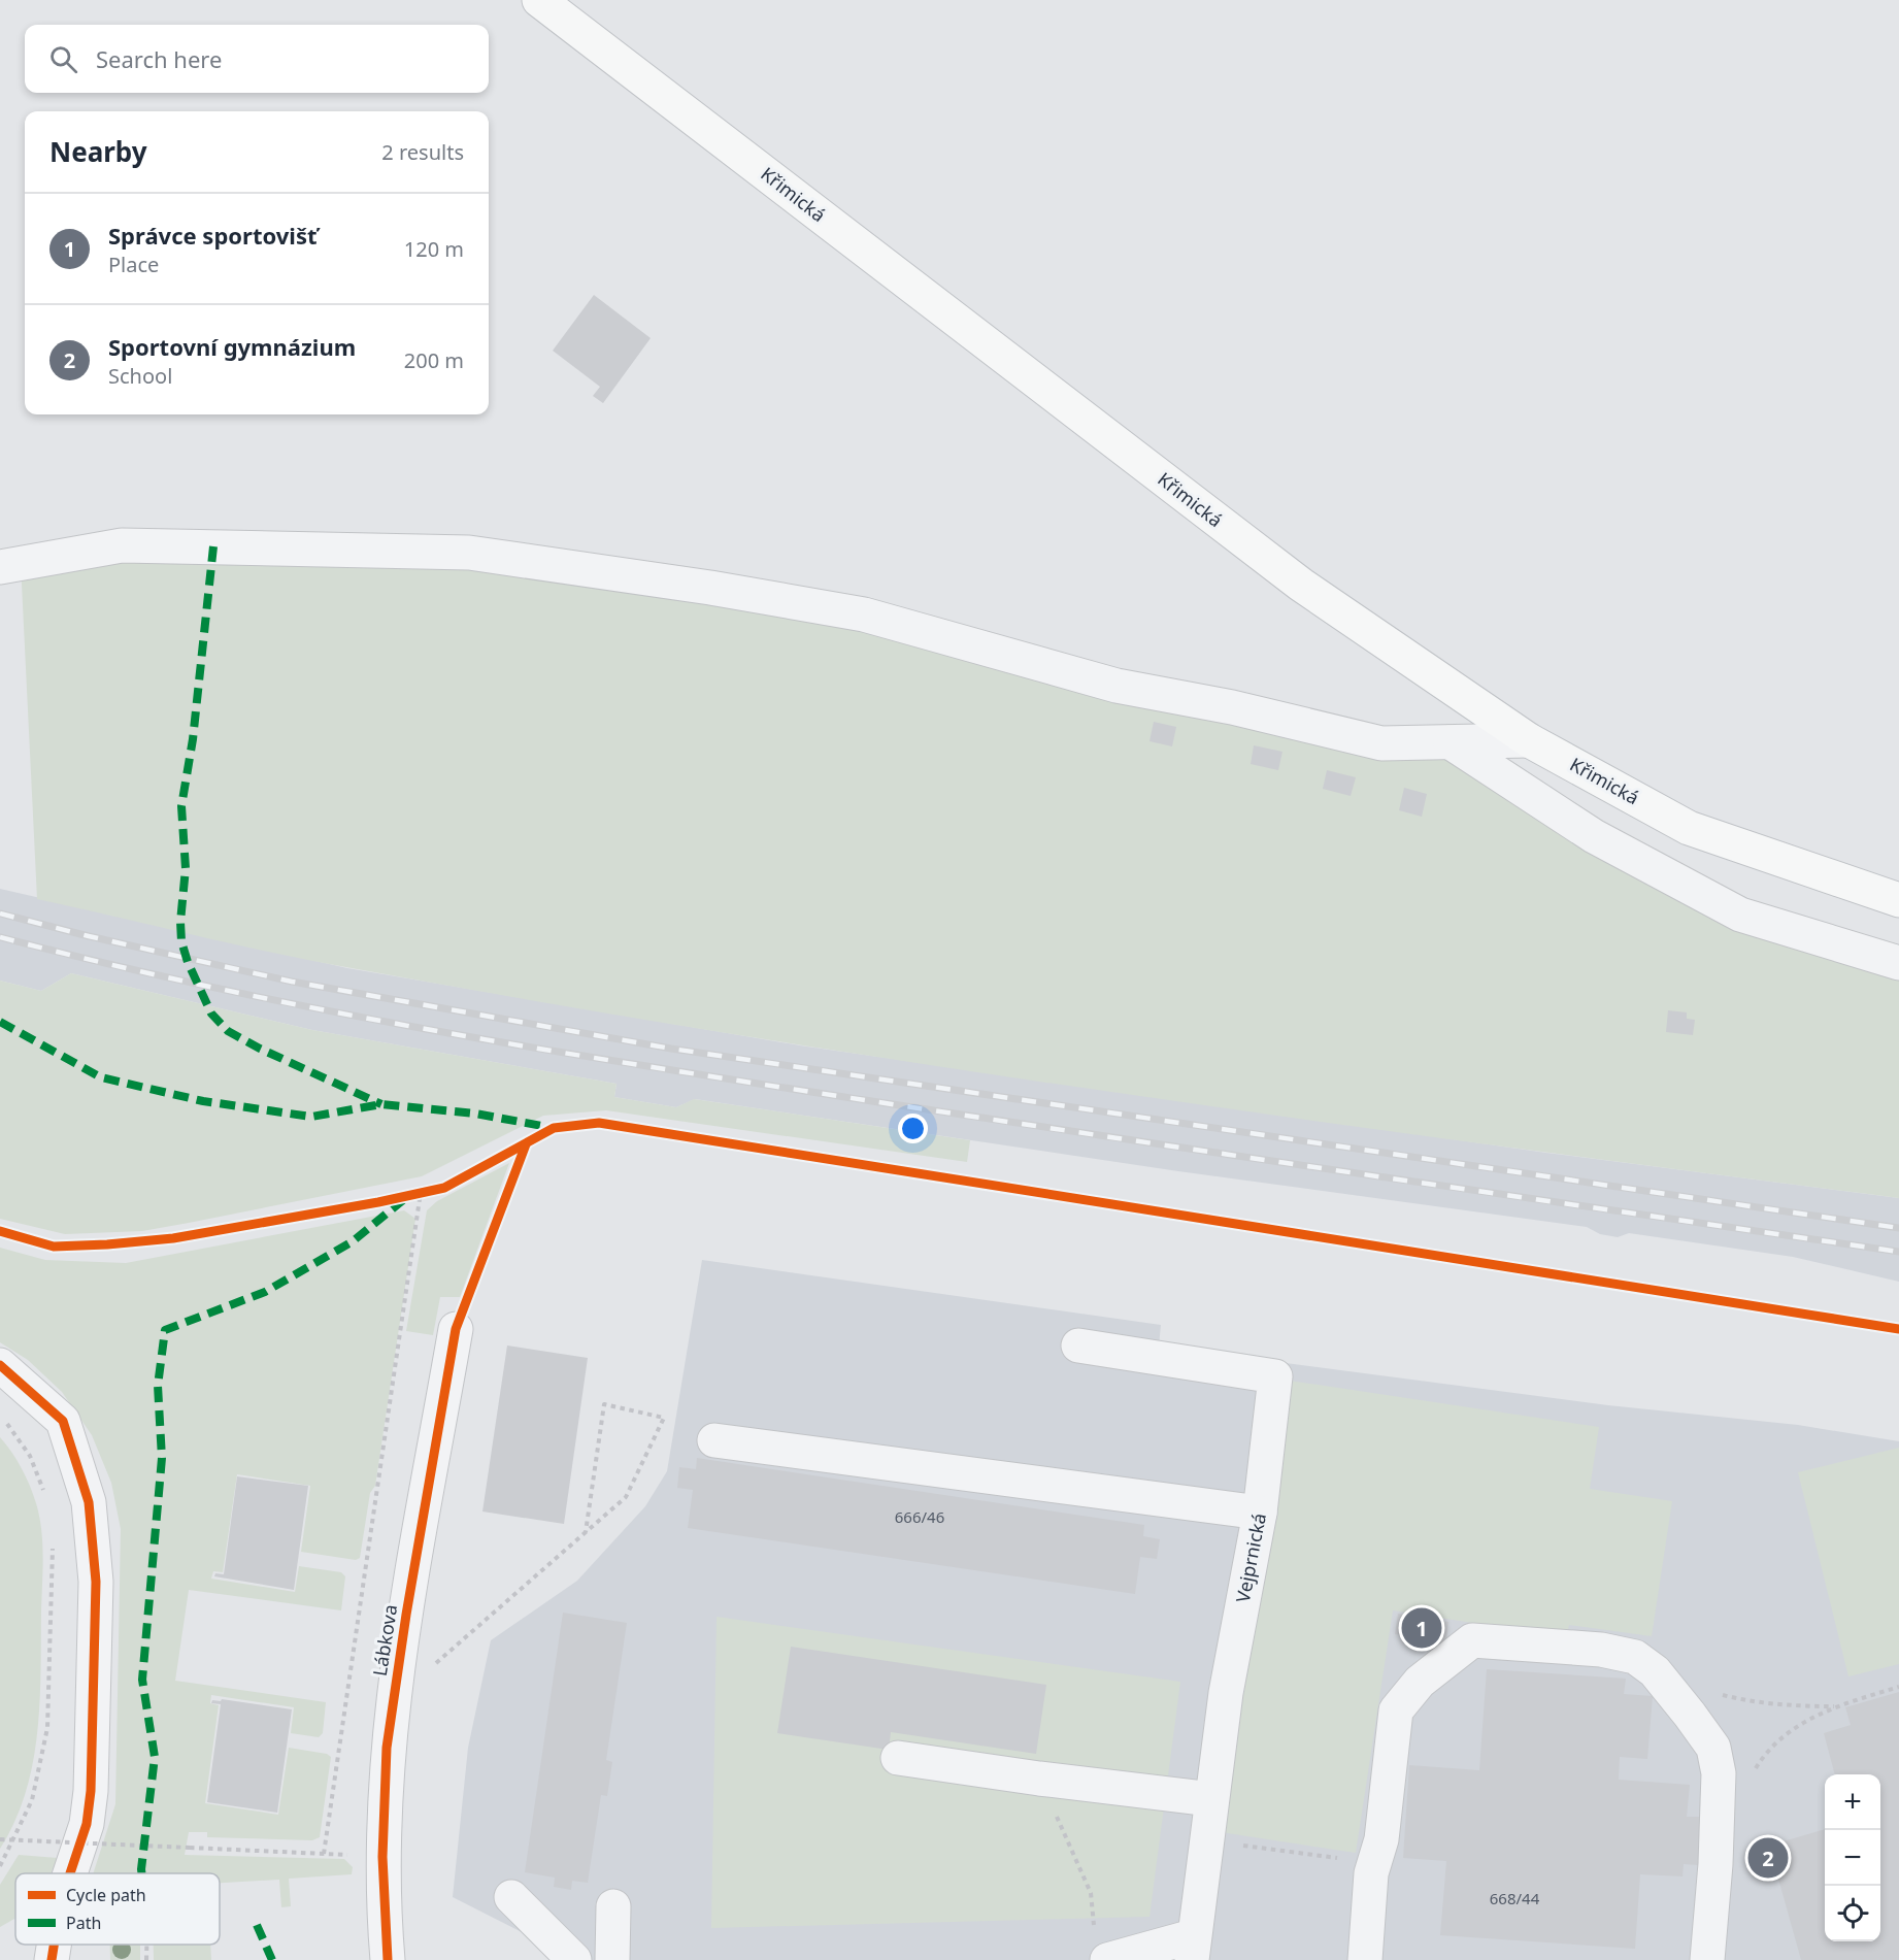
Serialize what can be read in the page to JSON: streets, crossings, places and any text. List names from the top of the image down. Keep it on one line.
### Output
{"streets":{"main road":["Křimická"],"street":["Vejprnická","Lábkova"]},"house_numbers":["666/46","668/44"],"legend":["Cycle path","Path"],"page":{"search":"Search here","heading":["Nearby","2 results"],"list":[{"mark":"1","name":"Správce sportovišť","note":"Place","value":"120 m"},{"mark":"2","name":"Sportovní gymnázium","note":"School","value":"200 m"}],"pins":["1","2"],"map_buttons":["+","−"]}}
